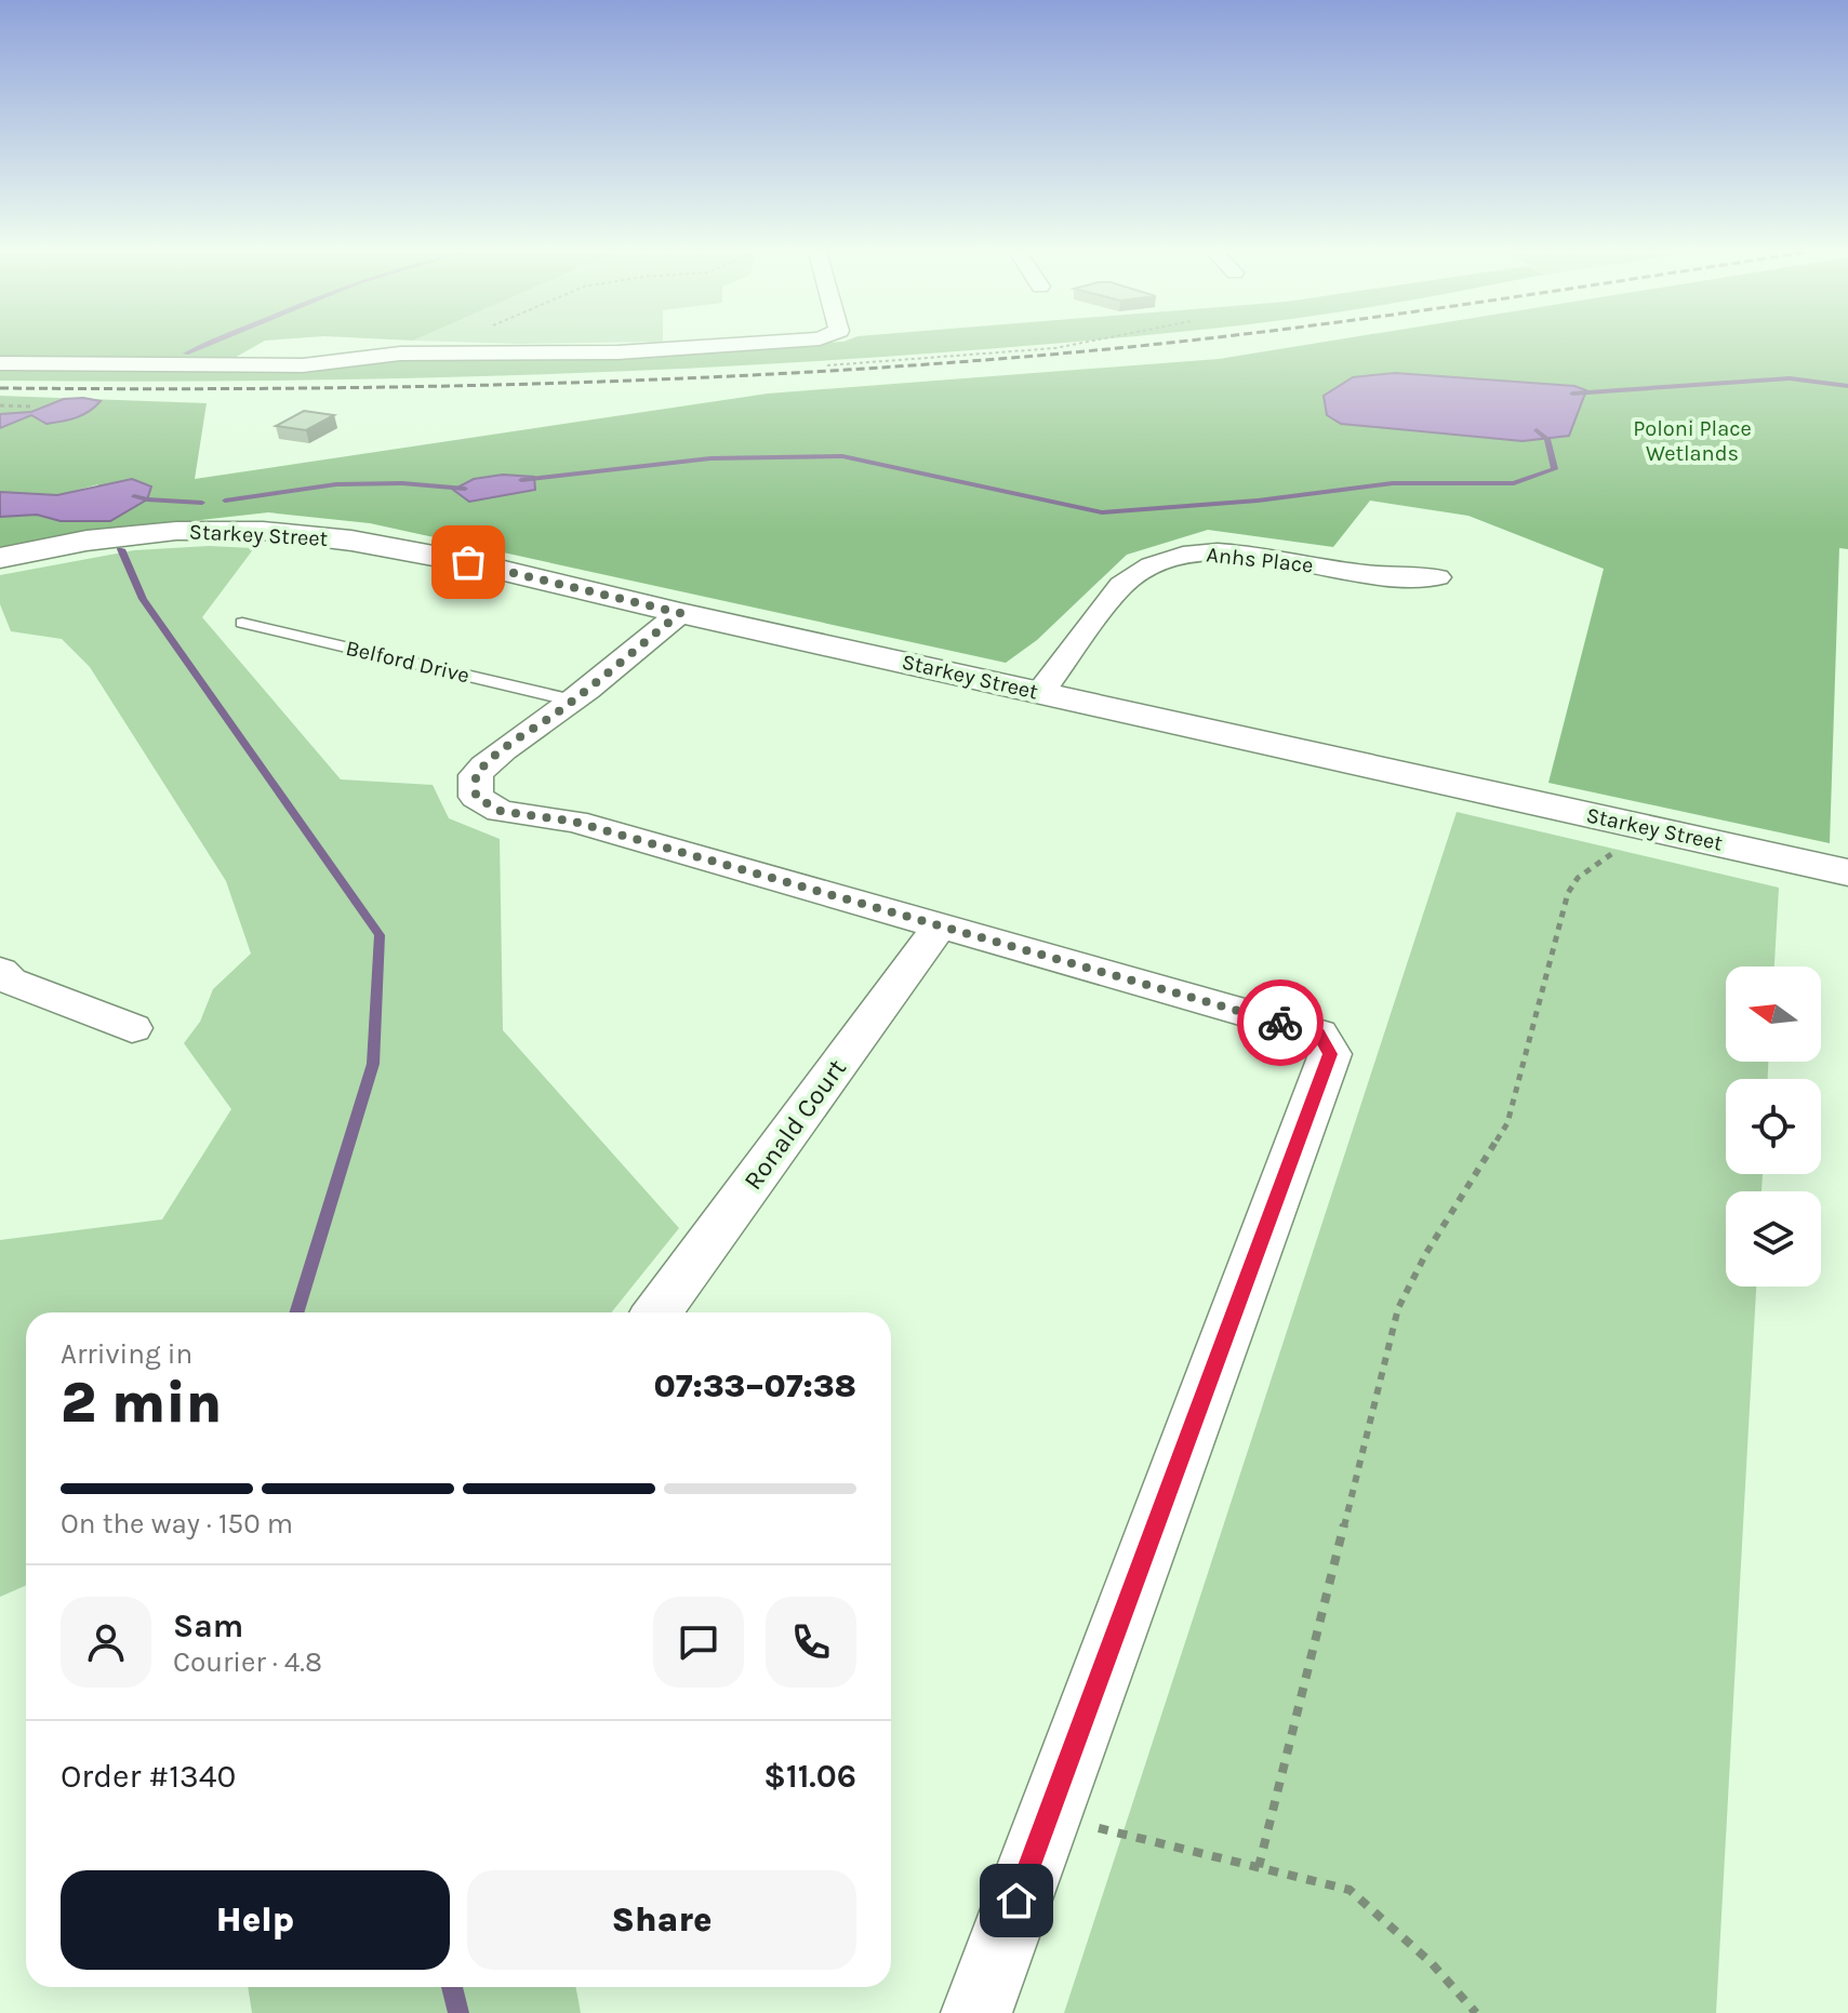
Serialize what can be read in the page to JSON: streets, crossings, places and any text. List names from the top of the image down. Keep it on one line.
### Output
{"streets":{"street":["Starkey Street","Anhs Place","Ronald Court"],"lane":["Belford Drive"]},"crossings":[["Starkey Street","Anhs Place"]],"parks":["Poloni Place Wetlands"],"north":"left","page":{"heading":["2 min","Arriving in","07:33–07:38"],"panel":["Sam","Courier · 4.8","Order #1340","$11.06"],"bar":"On the way · 150 m","buttons":["Help","Share"]}}
